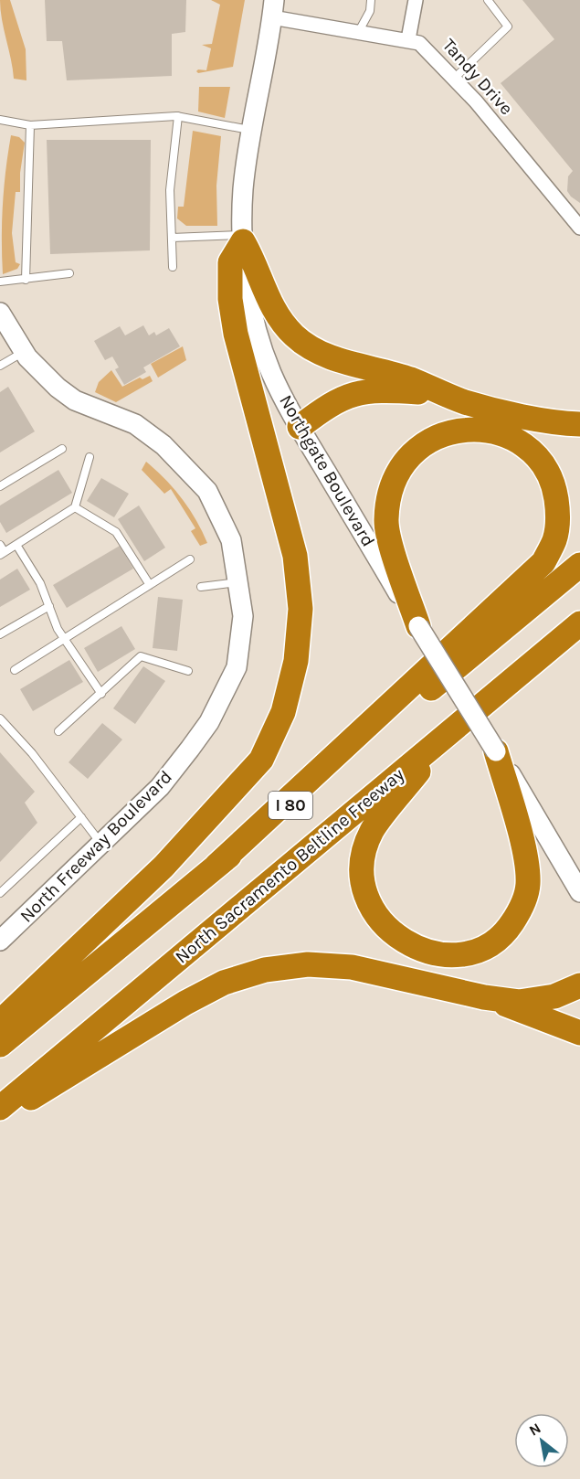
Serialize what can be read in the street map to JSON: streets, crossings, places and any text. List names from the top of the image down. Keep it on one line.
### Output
{"streets":{"highway":["I 80","North Sacramento Beltline Freeway"],"main road":["Northgate Boulevard","North Freeway Boulevard"],"street":["Tandy Drive"]},"crossings":[["Tandy Drive","Northgate Boulevard"]],"north":"top left"}
